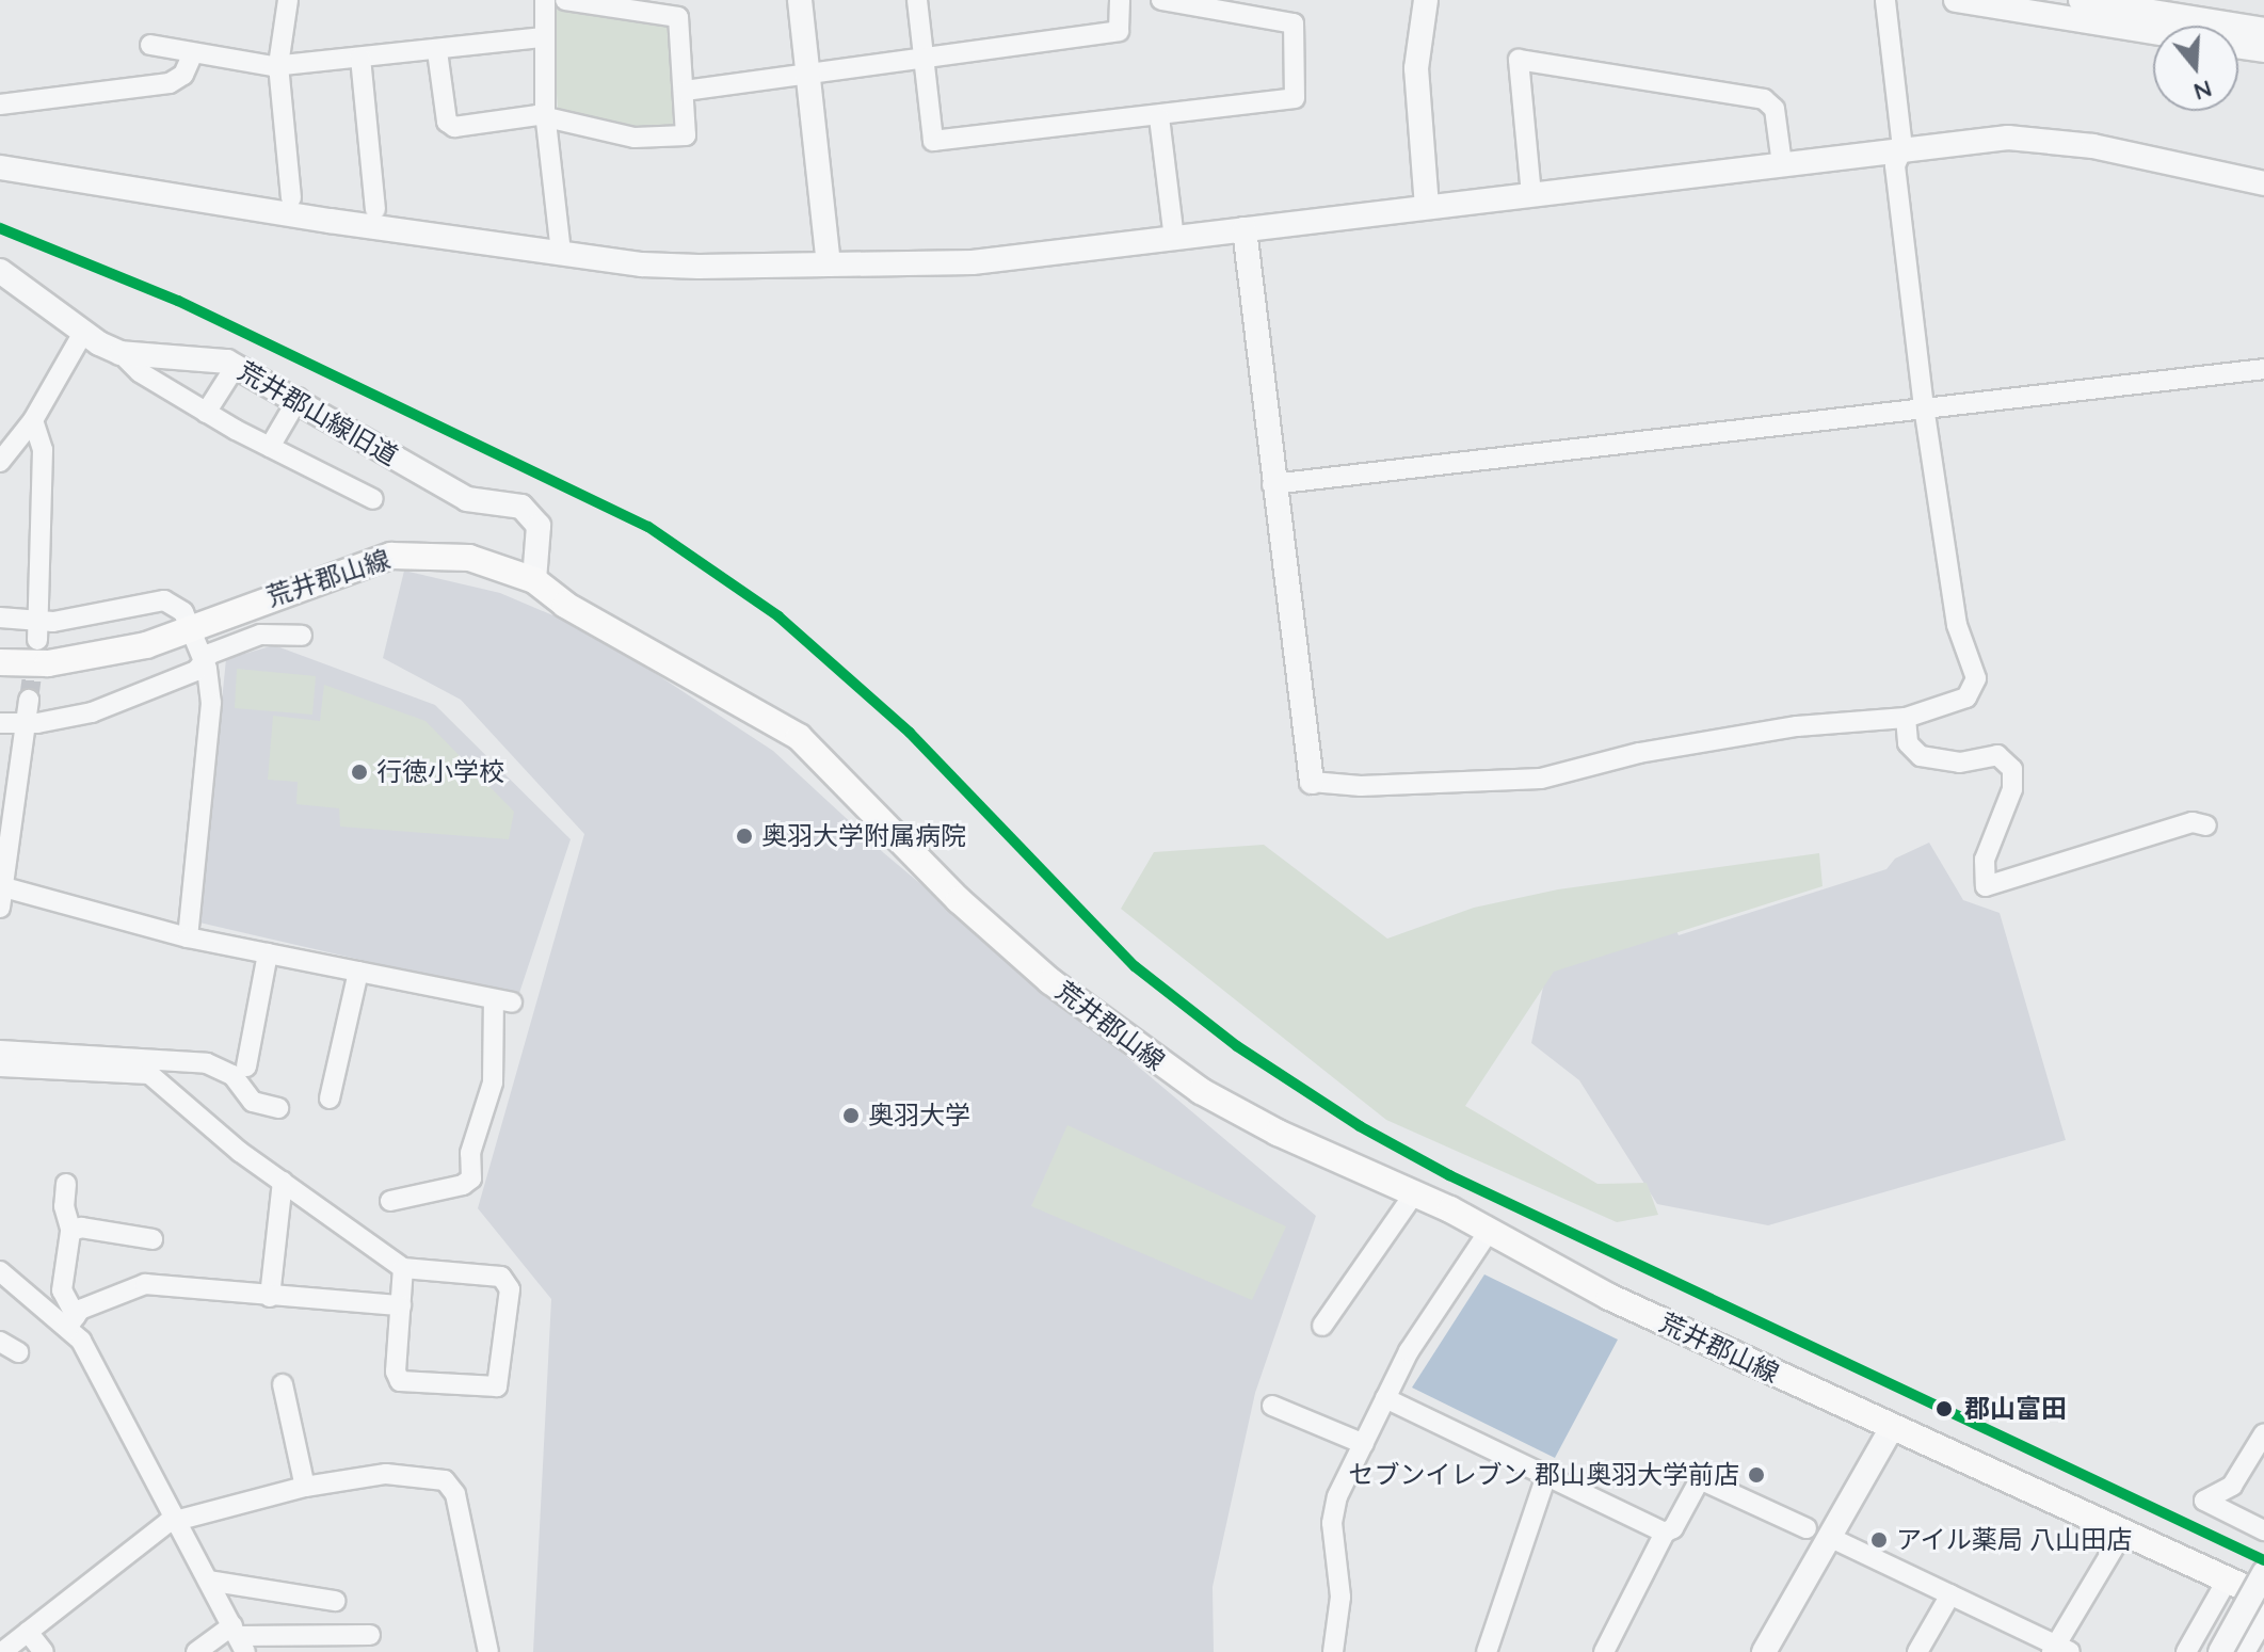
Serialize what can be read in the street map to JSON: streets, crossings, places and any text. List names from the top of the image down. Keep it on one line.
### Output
{"streets":{"main road":["荒井郡山線"],"street":["荒井郡山線旧道"]},"crossings":[["荒井郡山線旧道","荒井郡山線"]],"places":["行徳小学校","奥羽大学附属病院","奥羽大学","郡山富田","セブンイレブン 郡山奥羽大学前店","アイル薬局 八山田店"],"north":"bottom"}
